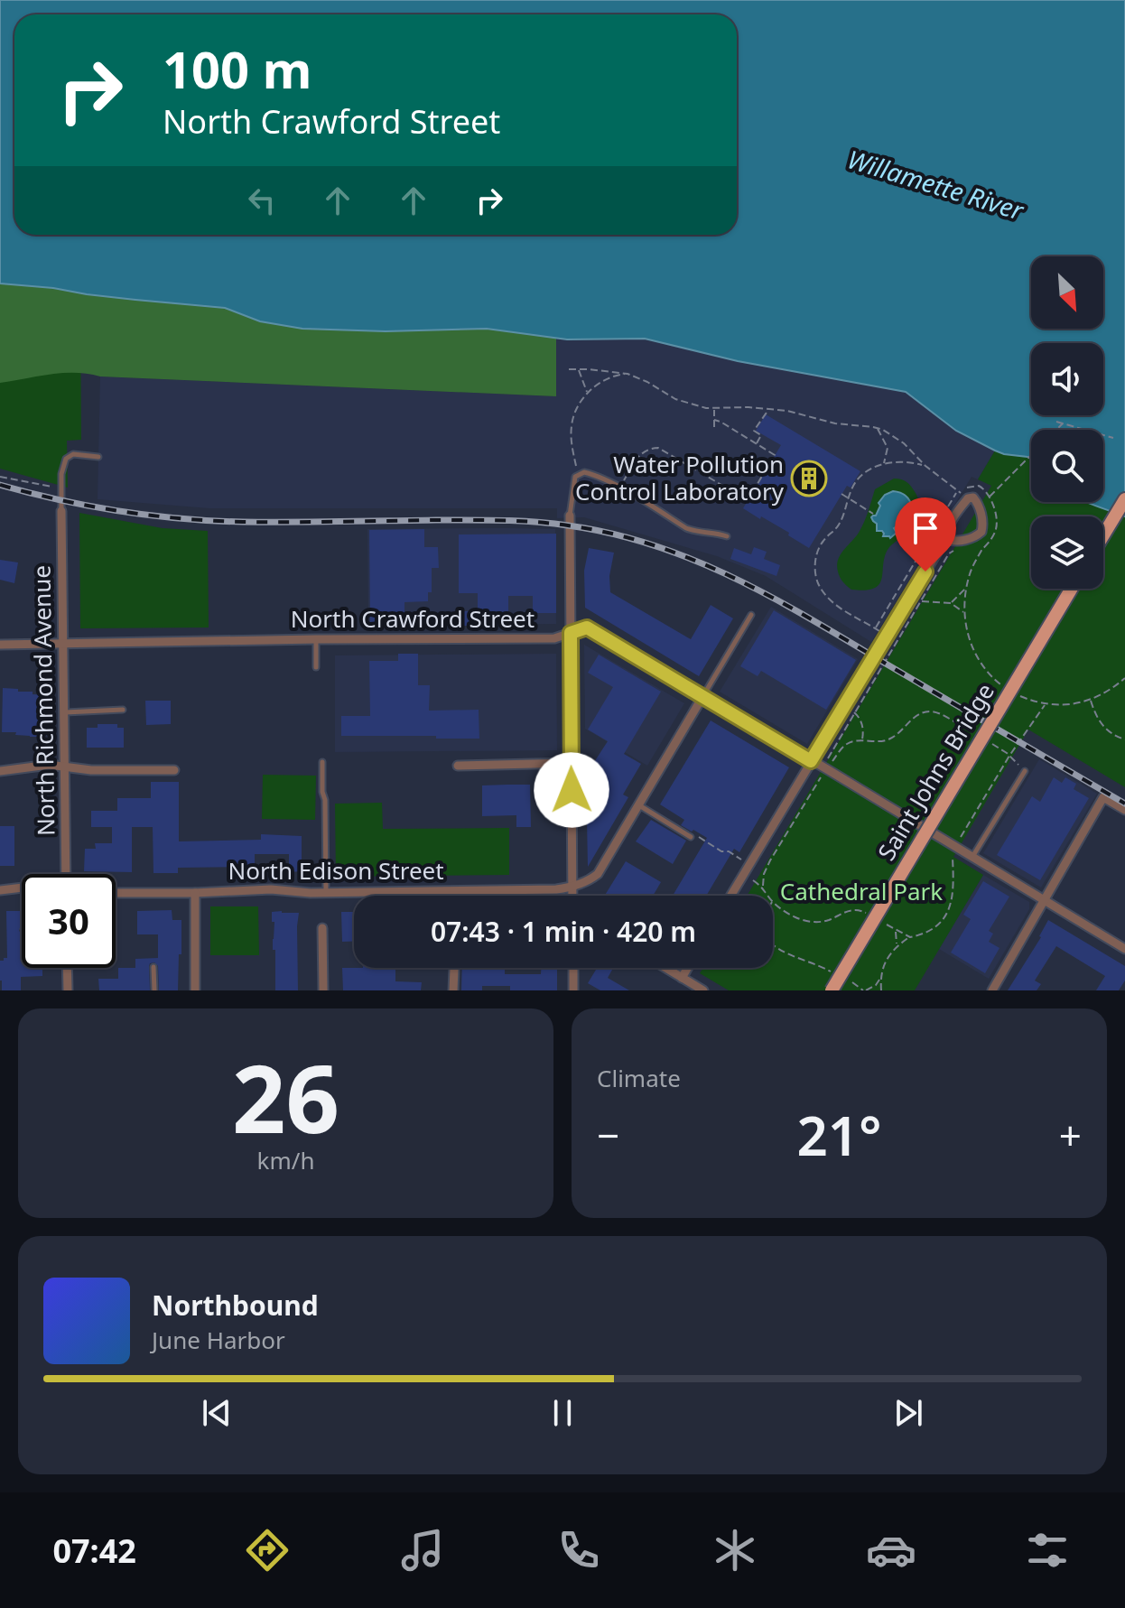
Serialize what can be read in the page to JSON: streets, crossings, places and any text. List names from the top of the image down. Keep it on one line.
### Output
{"streets":{"main road":["Saint Johns Bridge"],"street":["North Crawford Street","North Richmond Avenue","North Edison Street"]},"crossings":[["North Crawford Street","North Richmond Avenue"]],"water":["Willamette River"],"parks":["Cathedral Park"],"places":{"building":["Water Pollution Control Laboratory"]},"north":"bottom right","page":{"turn":["100 m","North Crawford Street"],"limit":"30","trip":"07:43 · 1 min · 420 m","tile":[["26","km/h"],"Climate"],"heat":["−","21°","+"],"song":["Northbound","June Harbor"],"tabs":"07:42"}}
